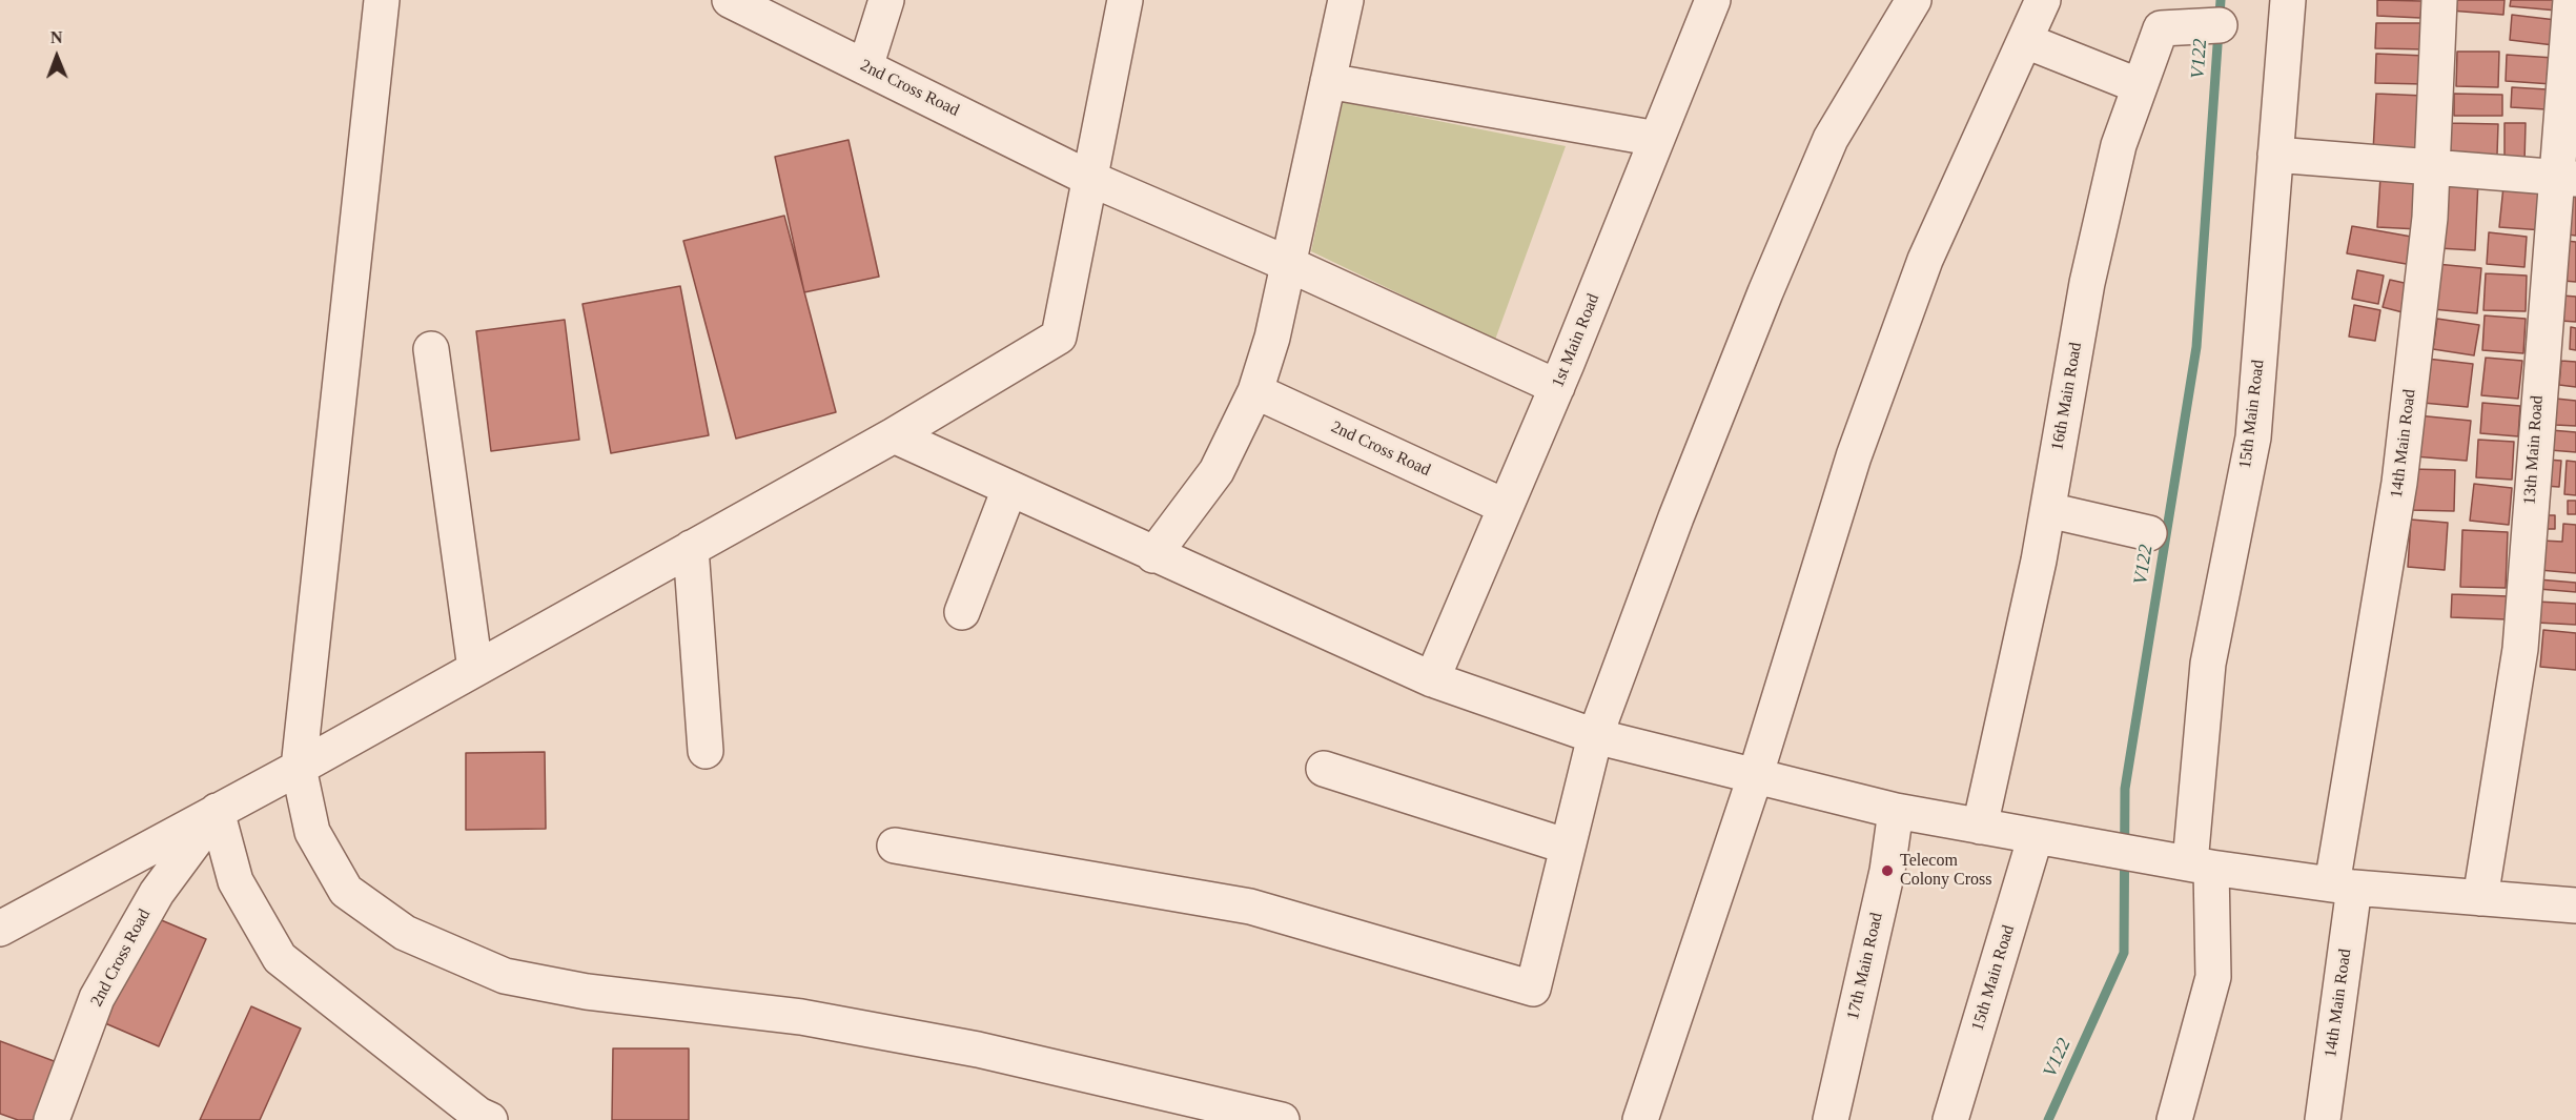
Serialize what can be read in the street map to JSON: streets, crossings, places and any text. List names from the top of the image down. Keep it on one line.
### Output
{"streets":{"street":["2nd Cross Road","1st Main Road","16th Main Road","15th Main Road","14th Main Road","13th Main Road","17th Main Road"]},"crossings":[["2nd Cross Road","1st Main Road"]],"water":["V122"],"places":["Telecom Colony Cross"],"north":"top"}
